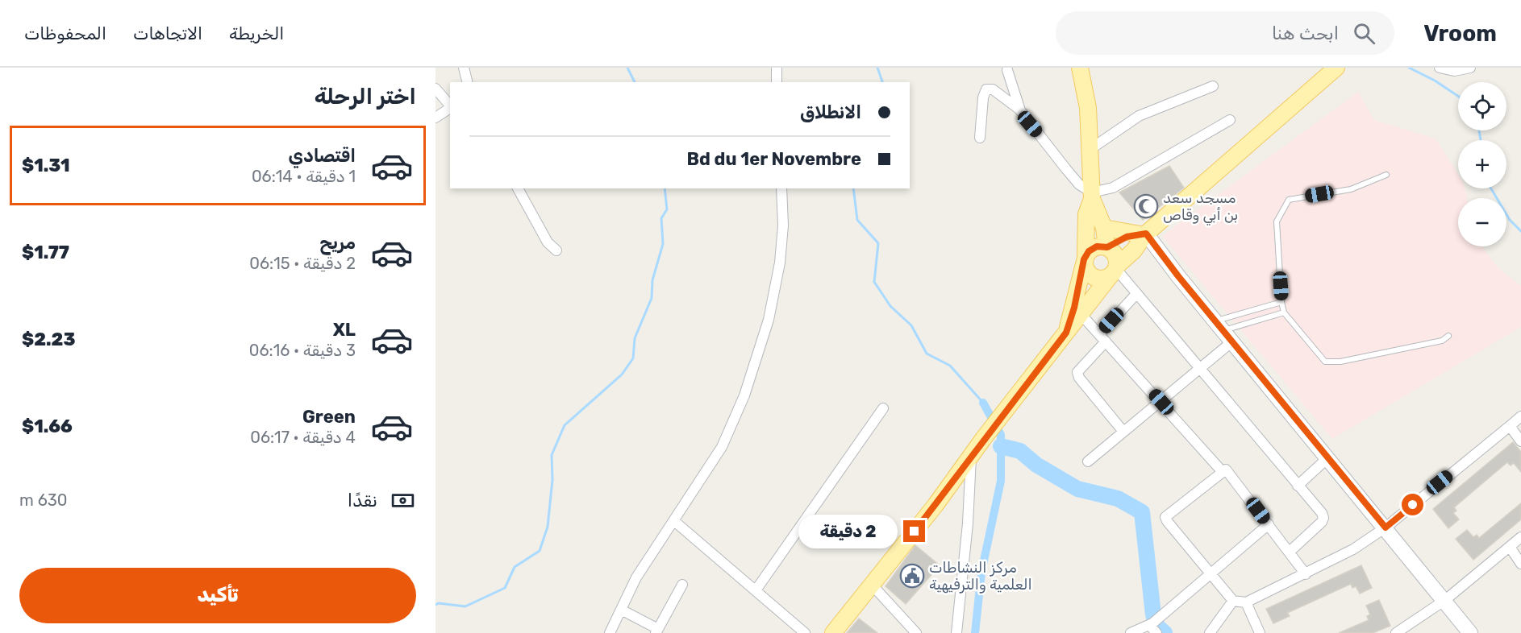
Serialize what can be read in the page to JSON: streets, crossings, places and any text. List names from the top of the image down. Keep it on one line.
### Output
{"places":{"mosque":["مسجد سعد بن أبي وقاص"],"public building":["مركز النشاطات العلمية والترفيهية"]},"page":{"header":"Vroom","search":"ابحث هنا","nav":["الخريطة","الاتجاهات","المحفوظات"],"heading":"اختر الرحلة","map_buttons":["+","−"],"banner":["الانطلاق","Bd du 1er Novembre"],"list":[{"name":"اقتصادي","note":"1 دقيقة · 06:14","value":"$1.31"},{"name":"مريح","note":"2 دقيقة · 06:15","value":"$1.77"},{"name":"XL","note":"3 دقيقة · 06:16","value":"$2.23"},{"name":"Green","note":"4 دقيقة · 06:17","value":"$1.66"}],"pay":["نقدًا","630 m"],"bubble":"2 دقيقة","buttons":"تأكيد"}}
